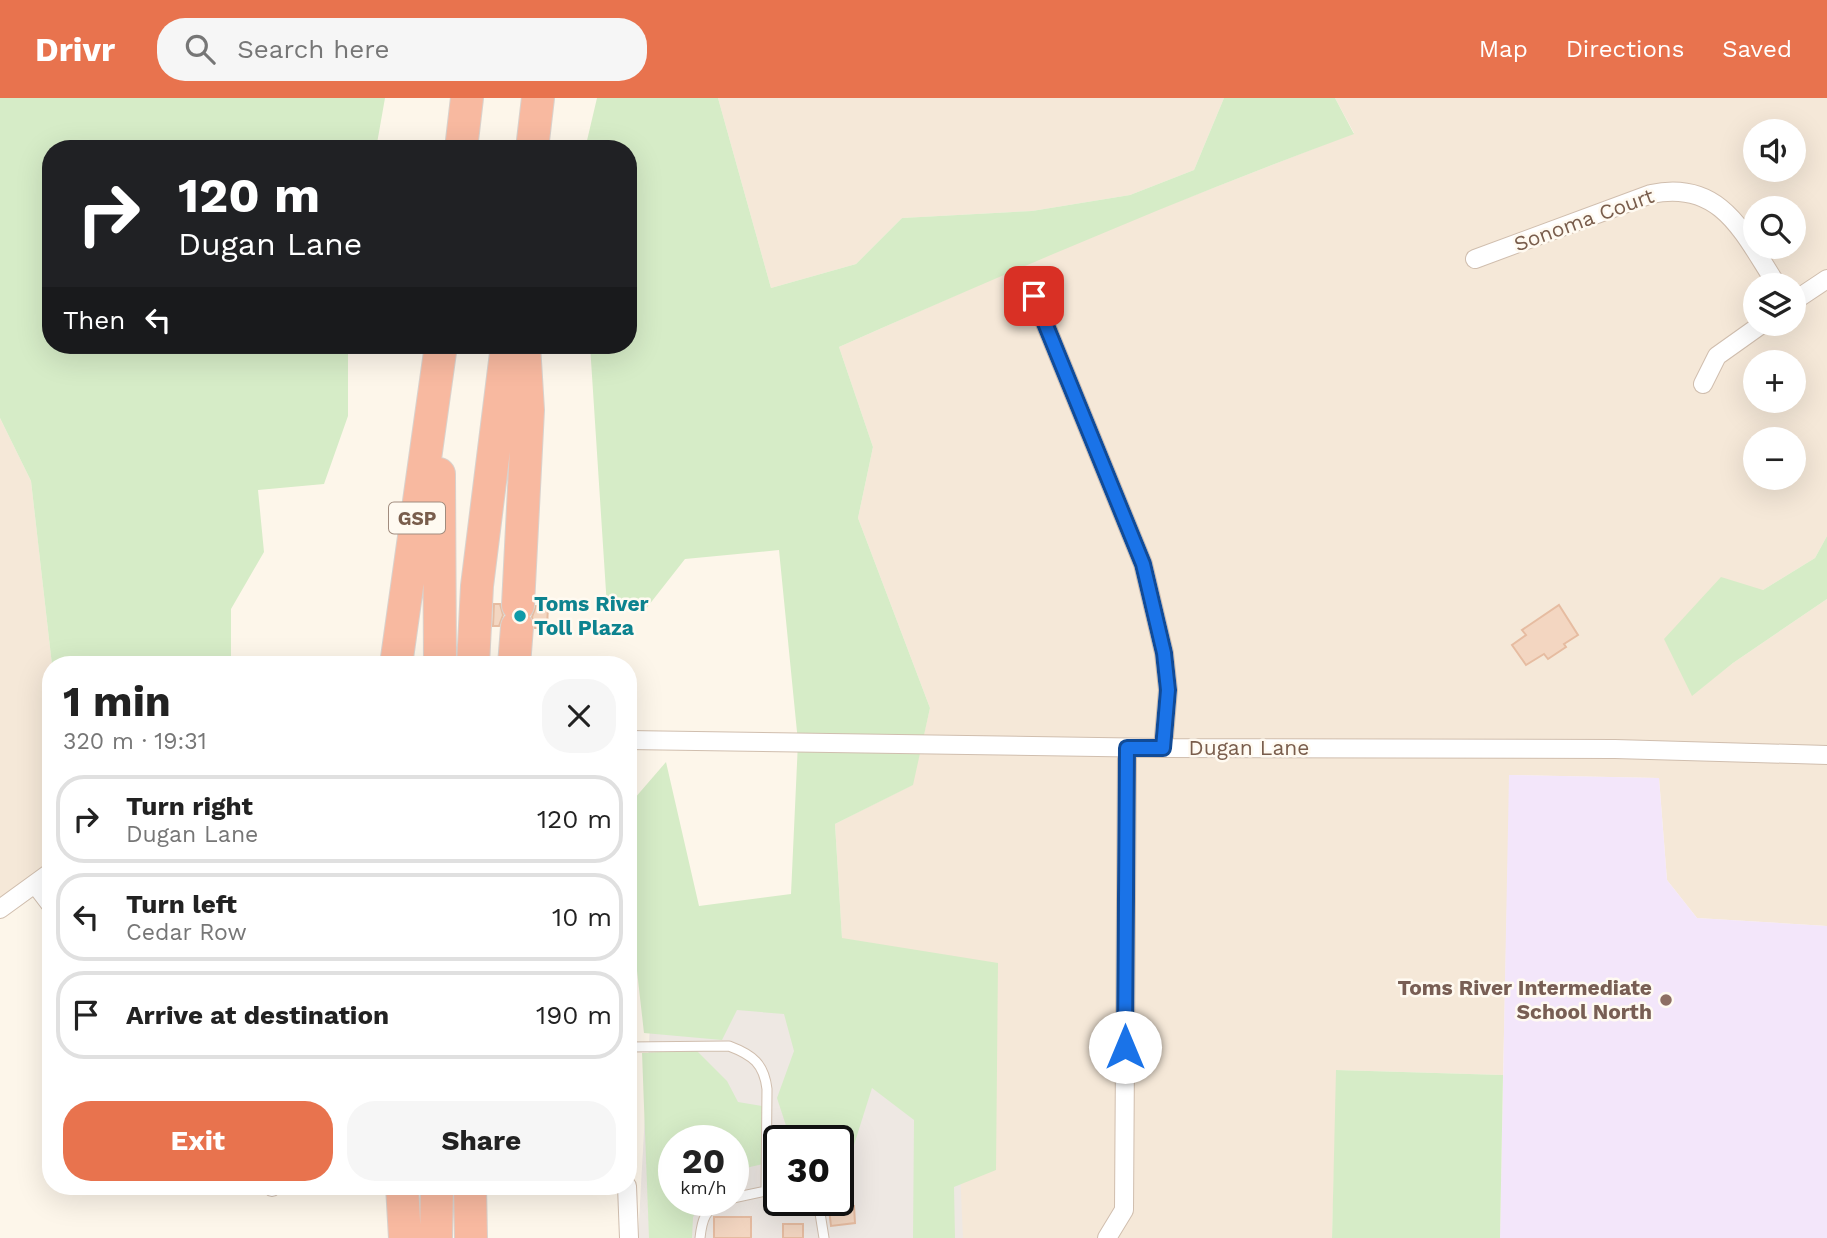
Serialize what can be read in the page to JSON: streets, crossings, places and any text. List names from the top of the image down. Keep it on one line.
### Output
{"streets":{"highway":["GSP"],"street":["Sonoma Court","Dugan Lane"]},"places":["Toms River Toll Plaza","Toms River Intermediate School North"],"page":{"header":"Drivr","search":"Search here","nav":["Map","Directions","Saved"],"map_buttons":["+","−"],"turn":["120 m","Dugan Lane"],"then":"Then","heading":["1 min","320 m · 19:31"],"list":[{"name":"Turn right","note":"Dugan Lane","value":"120 m"},{"name":"Turn left","note":"Cedar Row","value":"10 m"},{"name":"Arrive at destination","value":"190 m"}],"buttons":["Exit","Share"],"speed":"20 km/h","limit":"30"}}
